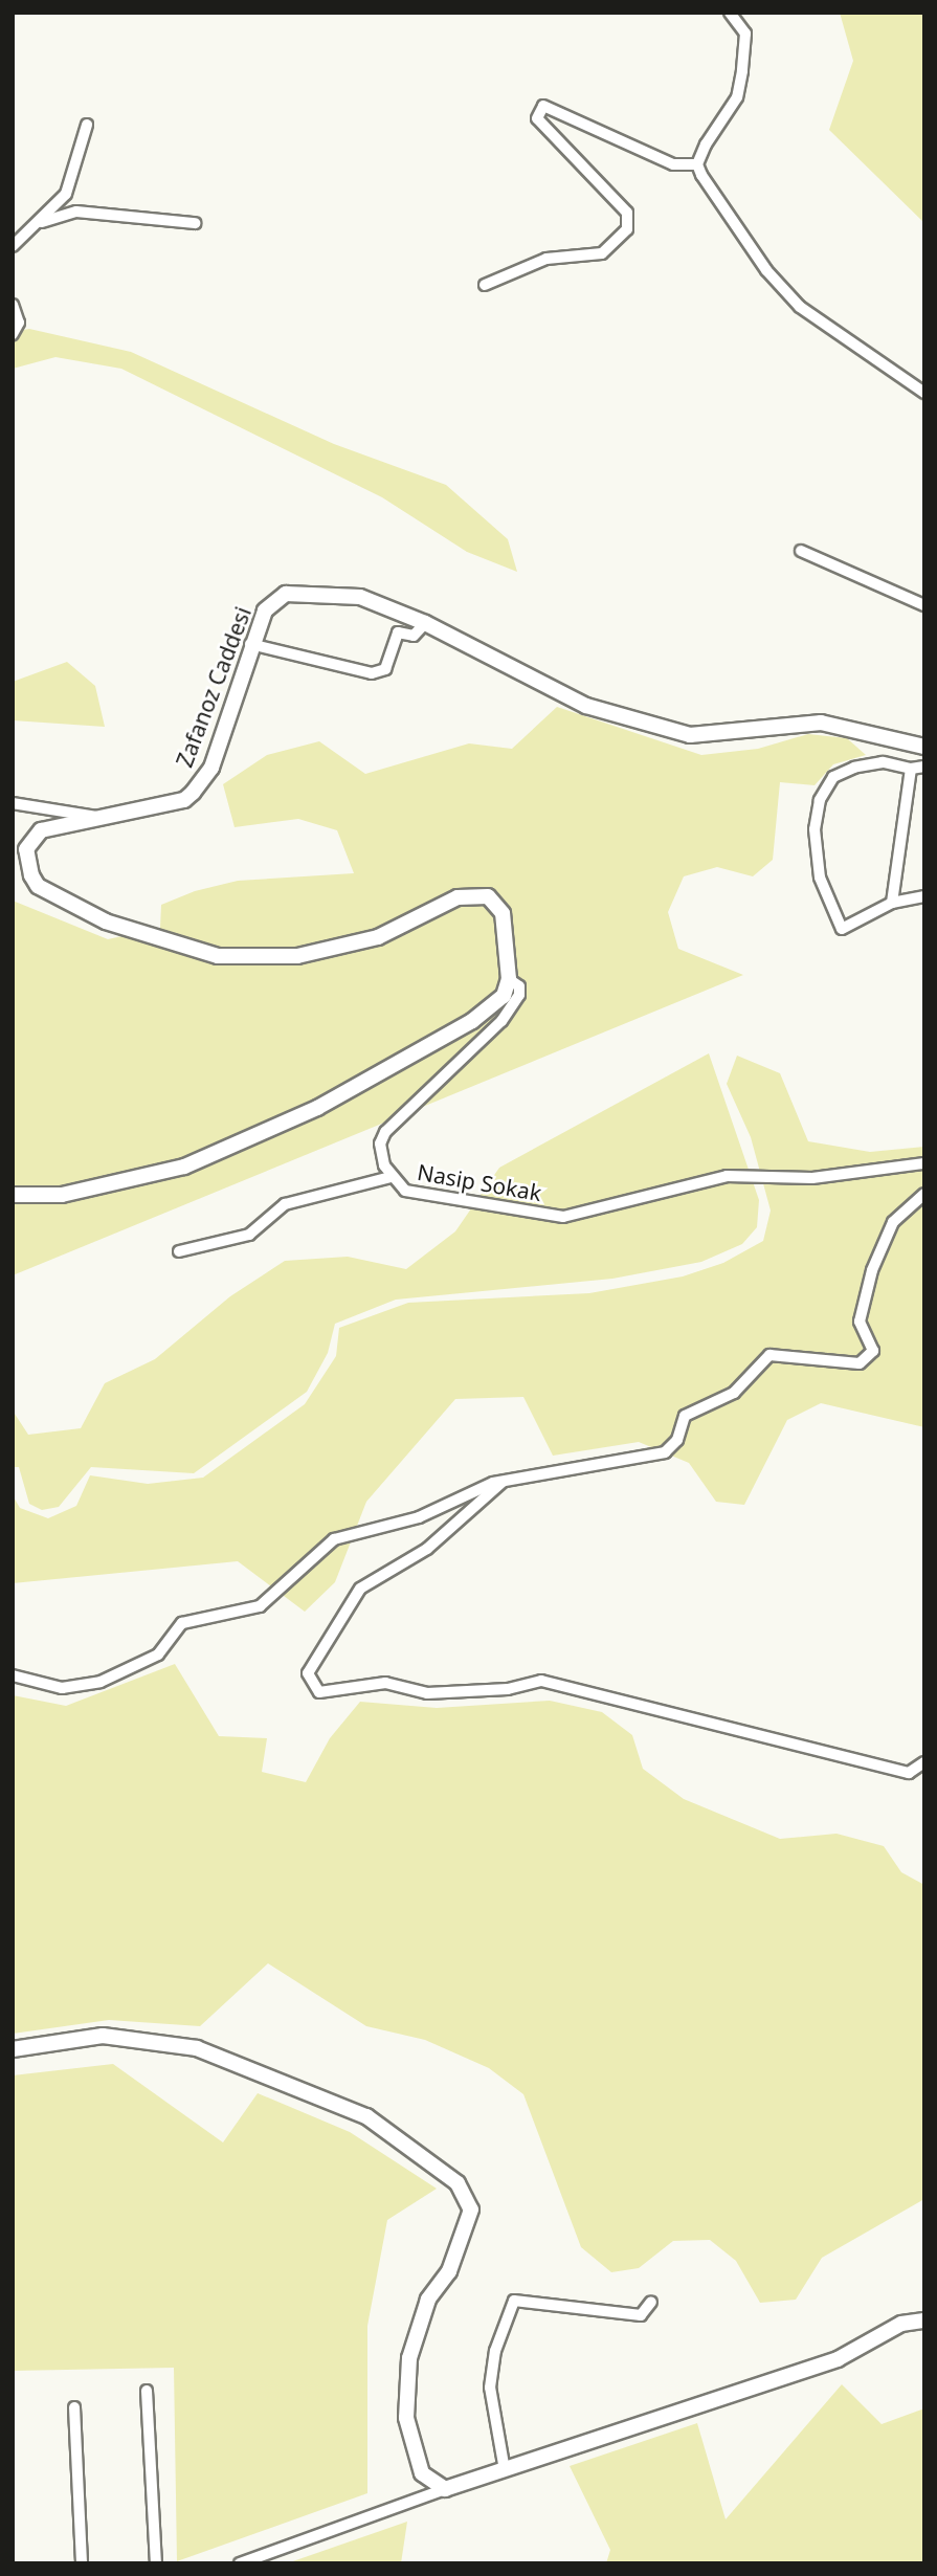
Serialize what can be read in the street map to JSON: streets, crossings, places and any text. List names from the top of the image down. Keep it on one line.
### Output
{"streets":{"street":["Zafanoz Caddesi","Nasip Sokak"]}}
